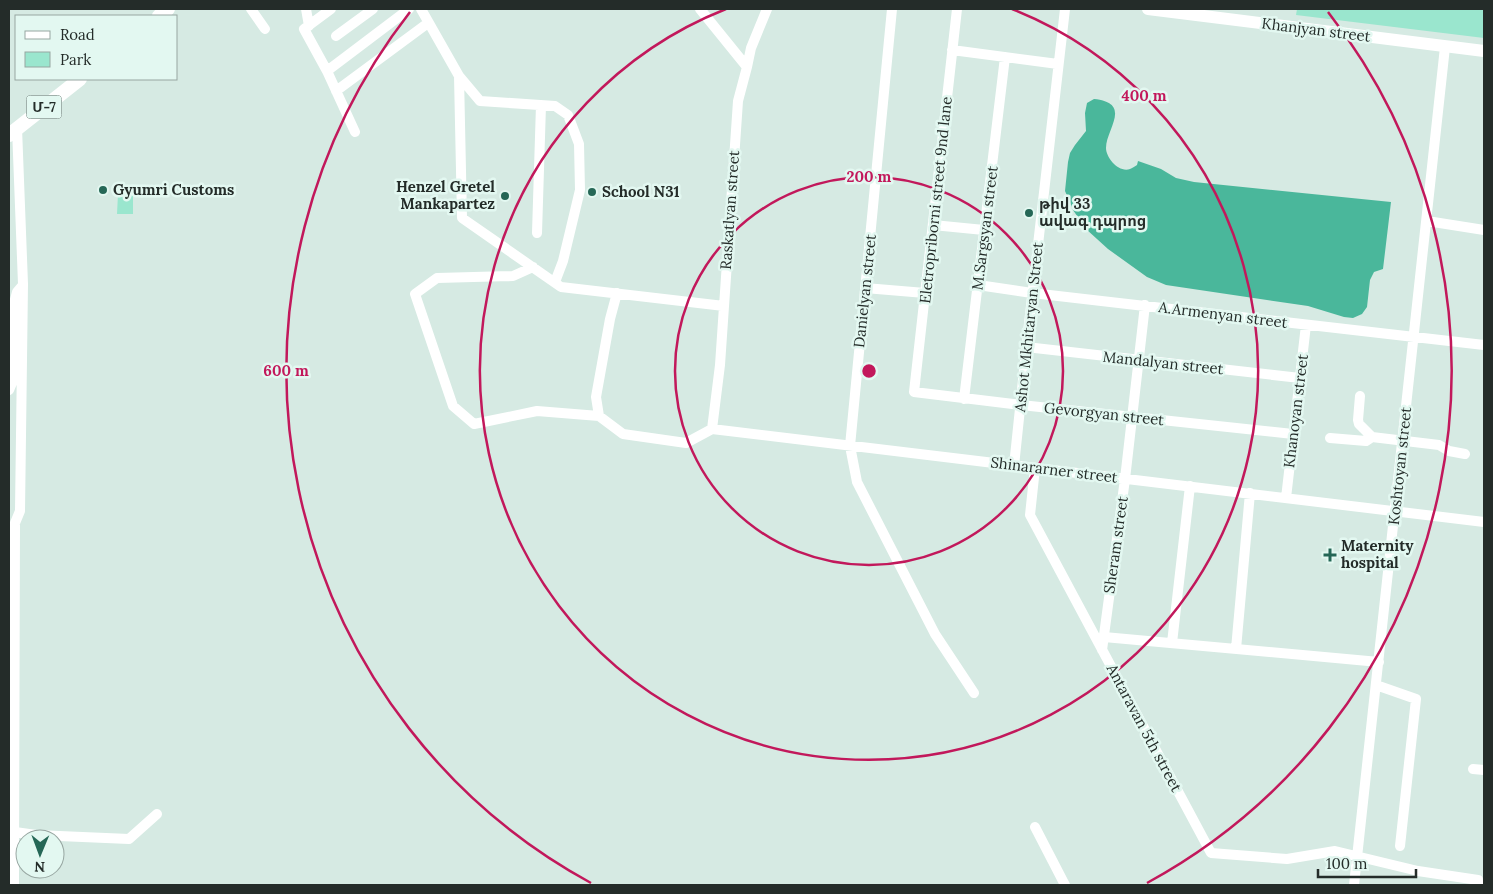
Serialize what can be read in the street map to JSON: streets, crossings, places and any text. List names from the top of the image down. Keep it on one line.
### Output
{"streets":{"highway":["Մ-7"],"main road":["Khanjyan street"],"street":["Eletropriborni street 9nd lane","Raskatlyan street","M.Sargsyan street","Danielyan street","A.Armenyan street","Ashot Mkhitaryan Street","Mandalyan street","Khanoyan street","Gevorgyan street","Koshtoyan street","Shinararner street","Sheram street","Antaravan 5th street"]},"crossings":[["Khanjyan street","Koshtoyan street"],["Eletropriborni street 9nd lane","Gevorgyan street"],["Raskatlyan street","Shinararner street"],["M.Sargsyan street","A.Armenyan street"],["M.Sargsyan street","Gevorgyan street"],["Danielyan street","Shinararner street"],["A.Armenyan street","Ashot Mkhitaryan Street"],["A.Armenyan street","Khanoyan street"],["A.Armenyan street","Koshtoyan street"],["A.Armenyan street","Sheram street"],["Ashot Mkhitaryan Street","Mandalyan street"],["Ashot Mkhitaryan Street","Gevorgyan street"],["Ashot Mkhitaryan Street","Shinararner street"],["Mandalyan street","Khanoyan street"],["Mandalyan street","Sheram street"],["Khanoyan street","Gevorgyan street"],["Khanoyan street","Shinararner street"],["Gevorgyan street","Sheram street"],["Koshtoyan street","Shinararner street"],["Koshtoyan street","Antaravan 5th street"],["Shinararner street","Sheram street"],["Shinararner street","Antaravan 5th street"],["Sheram street","Antaravan 5th street"]],"places":{"other":["Gyumri Customs","School N31","Henzel Gretel Mankapartez","թիվ 33 ավագ դպրոց"],"health":["Maternity hospital"]},"legend":["Road","Park"],"scale_bar":"100 m","north":"bottom","rings":["400 m","200 m","600 m"]}
